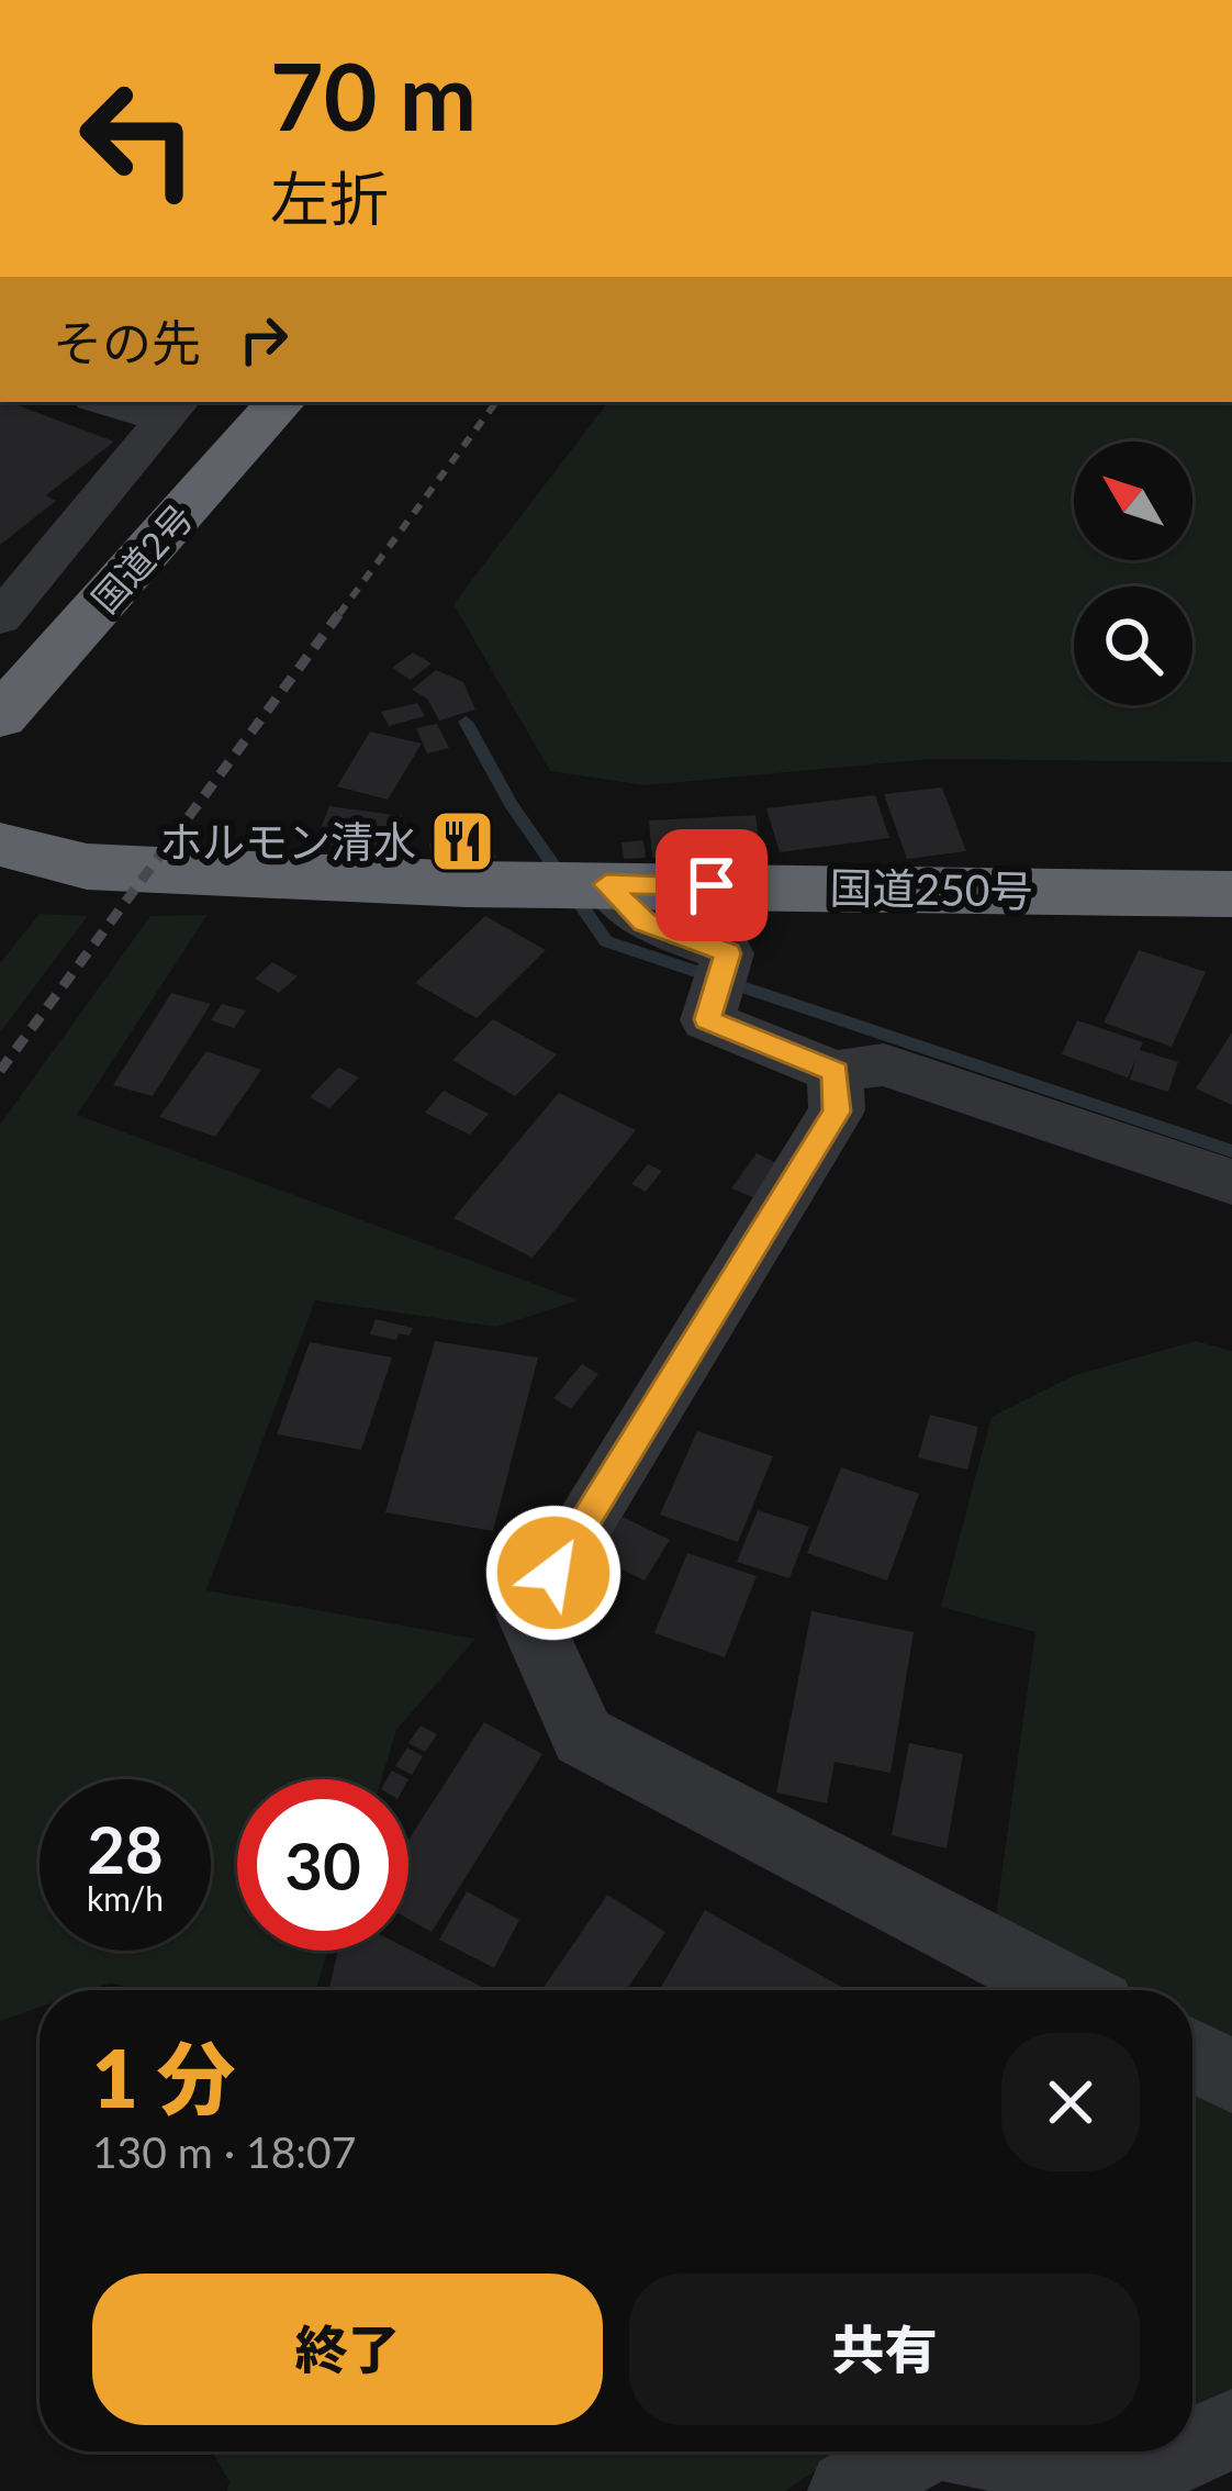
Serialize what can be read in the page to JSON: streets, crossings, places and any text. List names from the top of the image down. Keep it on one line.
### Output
{"streets":{"highway":["国道2号","国道250号"]},"places":{"restaurant":["ホルモン清水"]},"north":"top left","page":{"turn":["70 m","左折"],"then":"その先","speed":"28 km/h","limit":"30","heading":["1 分","130 m · 18:07"],"buttons":["終了","共有"]}}
